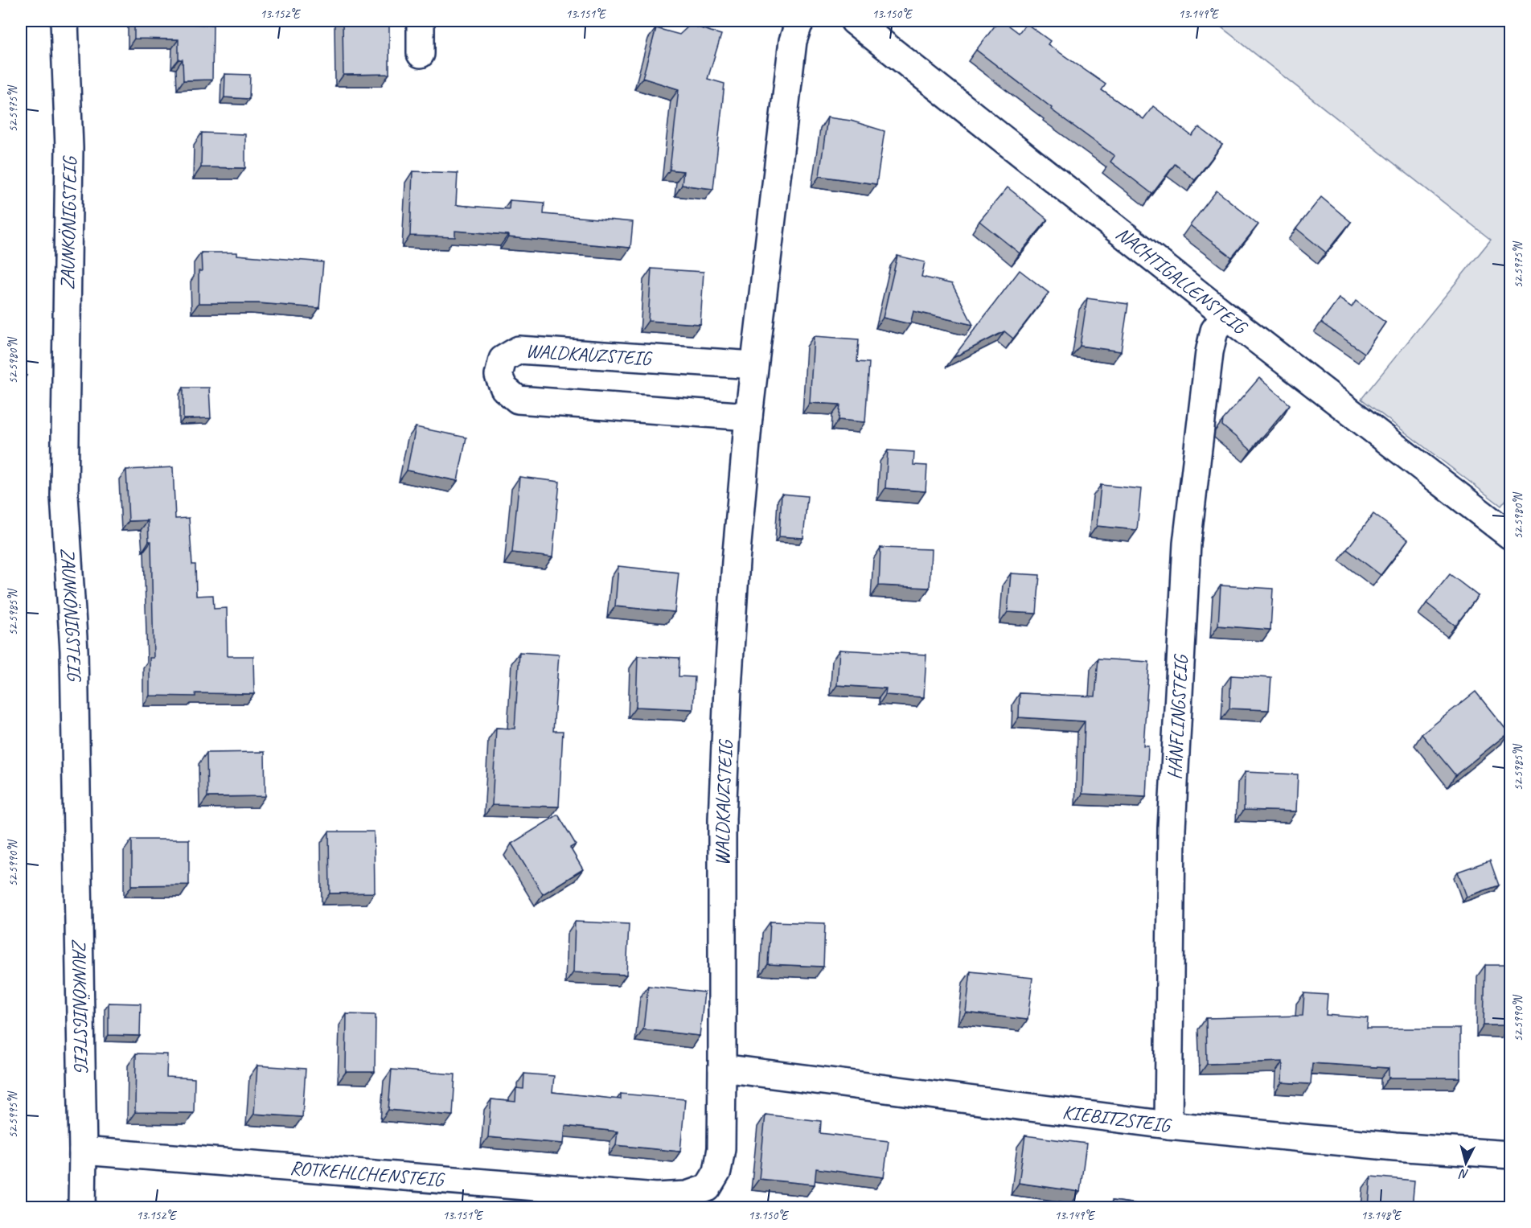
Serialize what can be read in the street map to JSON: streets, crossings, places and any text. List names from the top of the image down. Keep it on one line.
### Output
{"streets":{"street":["ZAUNKÖNIGSTEIG","NACHTIGALLENSTEIG","WALDKAUZSTEIG","HÄNFLINGSTEIG","KIEBITZSTEIG","ROTKEHLCHENSTEIG"]},"crossings":[["ZAUNKÖNIGSTEIG","ROTKEHLCHENSTEIG"],["NACHTIGALLENSTEIG","HÄNFLINGSTEIG"],["WALDKAUZSTEIG","KIEBITZSTEIG"],["WALDKAUZSTEIG","ROTKEHLCHENSTEIG"],["HÄNFLINGSTEIG","KIEBITZSTEIG"]],"north":"bottom","coordinates":["13.152°E","13.151°E","13.150°E","13.149°E","52.5975°N","52.5980°N","52.5985°N","52.5990°N","52.5995°N","13.148°E"]}
